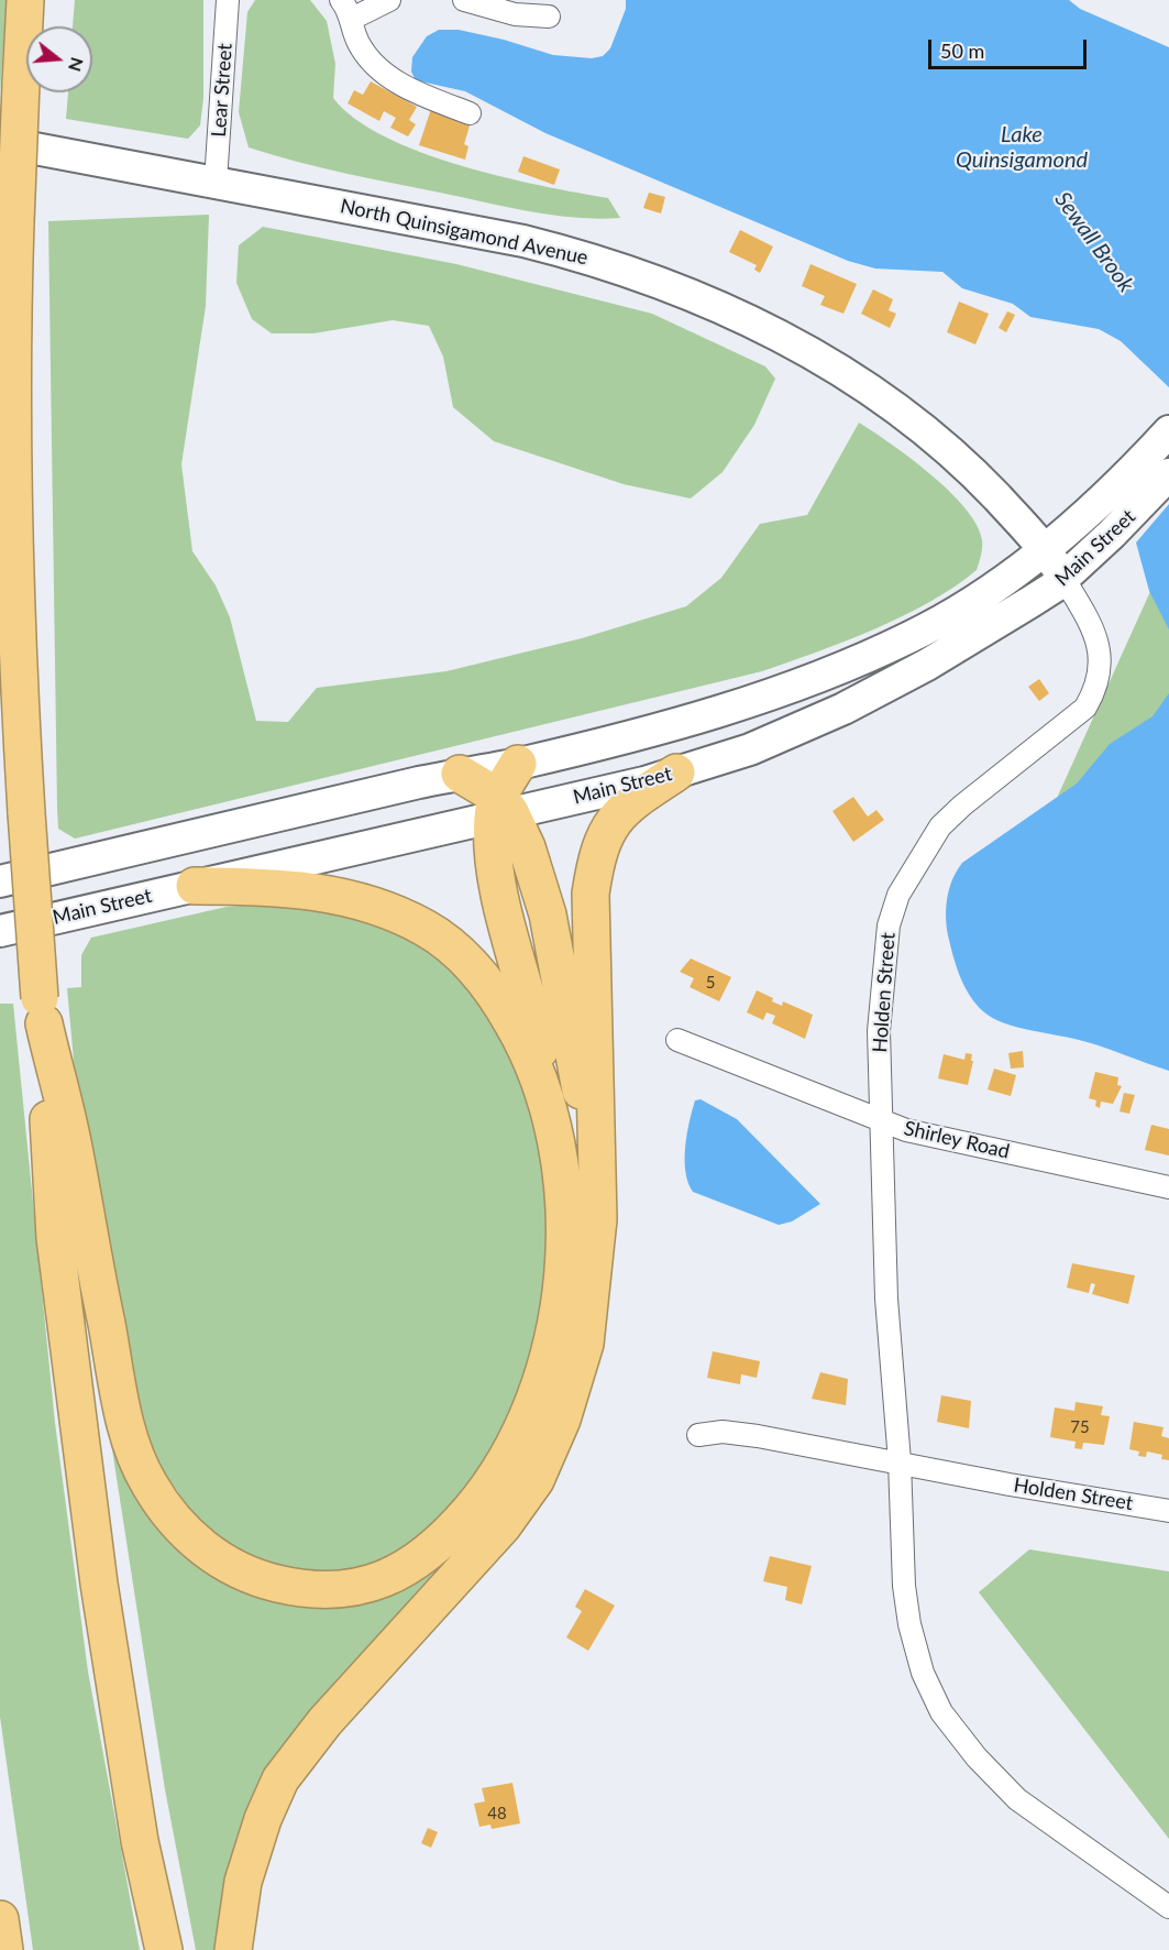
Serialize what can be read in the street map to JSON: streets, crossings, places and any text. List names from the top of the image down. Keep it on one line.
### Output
{"streets":{"main road":["North Quinsigamond Avenue","Main Street"],"street":["Lear Street","Holden Street","Shirley Road"]},"crossings":[["Lear Street","North Quinsigamond Avenue"],["North Quinsigamond Avenue","Main Street"],["North Quinsigamond Avenue","Holden Street"],["Main Street","Holden Street"],["Holden Street","Shirley Road"]],"water":["Lake Quinsigamond","Sewall Brook"],"house_numbers":["5","75","48"],"scale_bar":"50 m","north":"right"}
